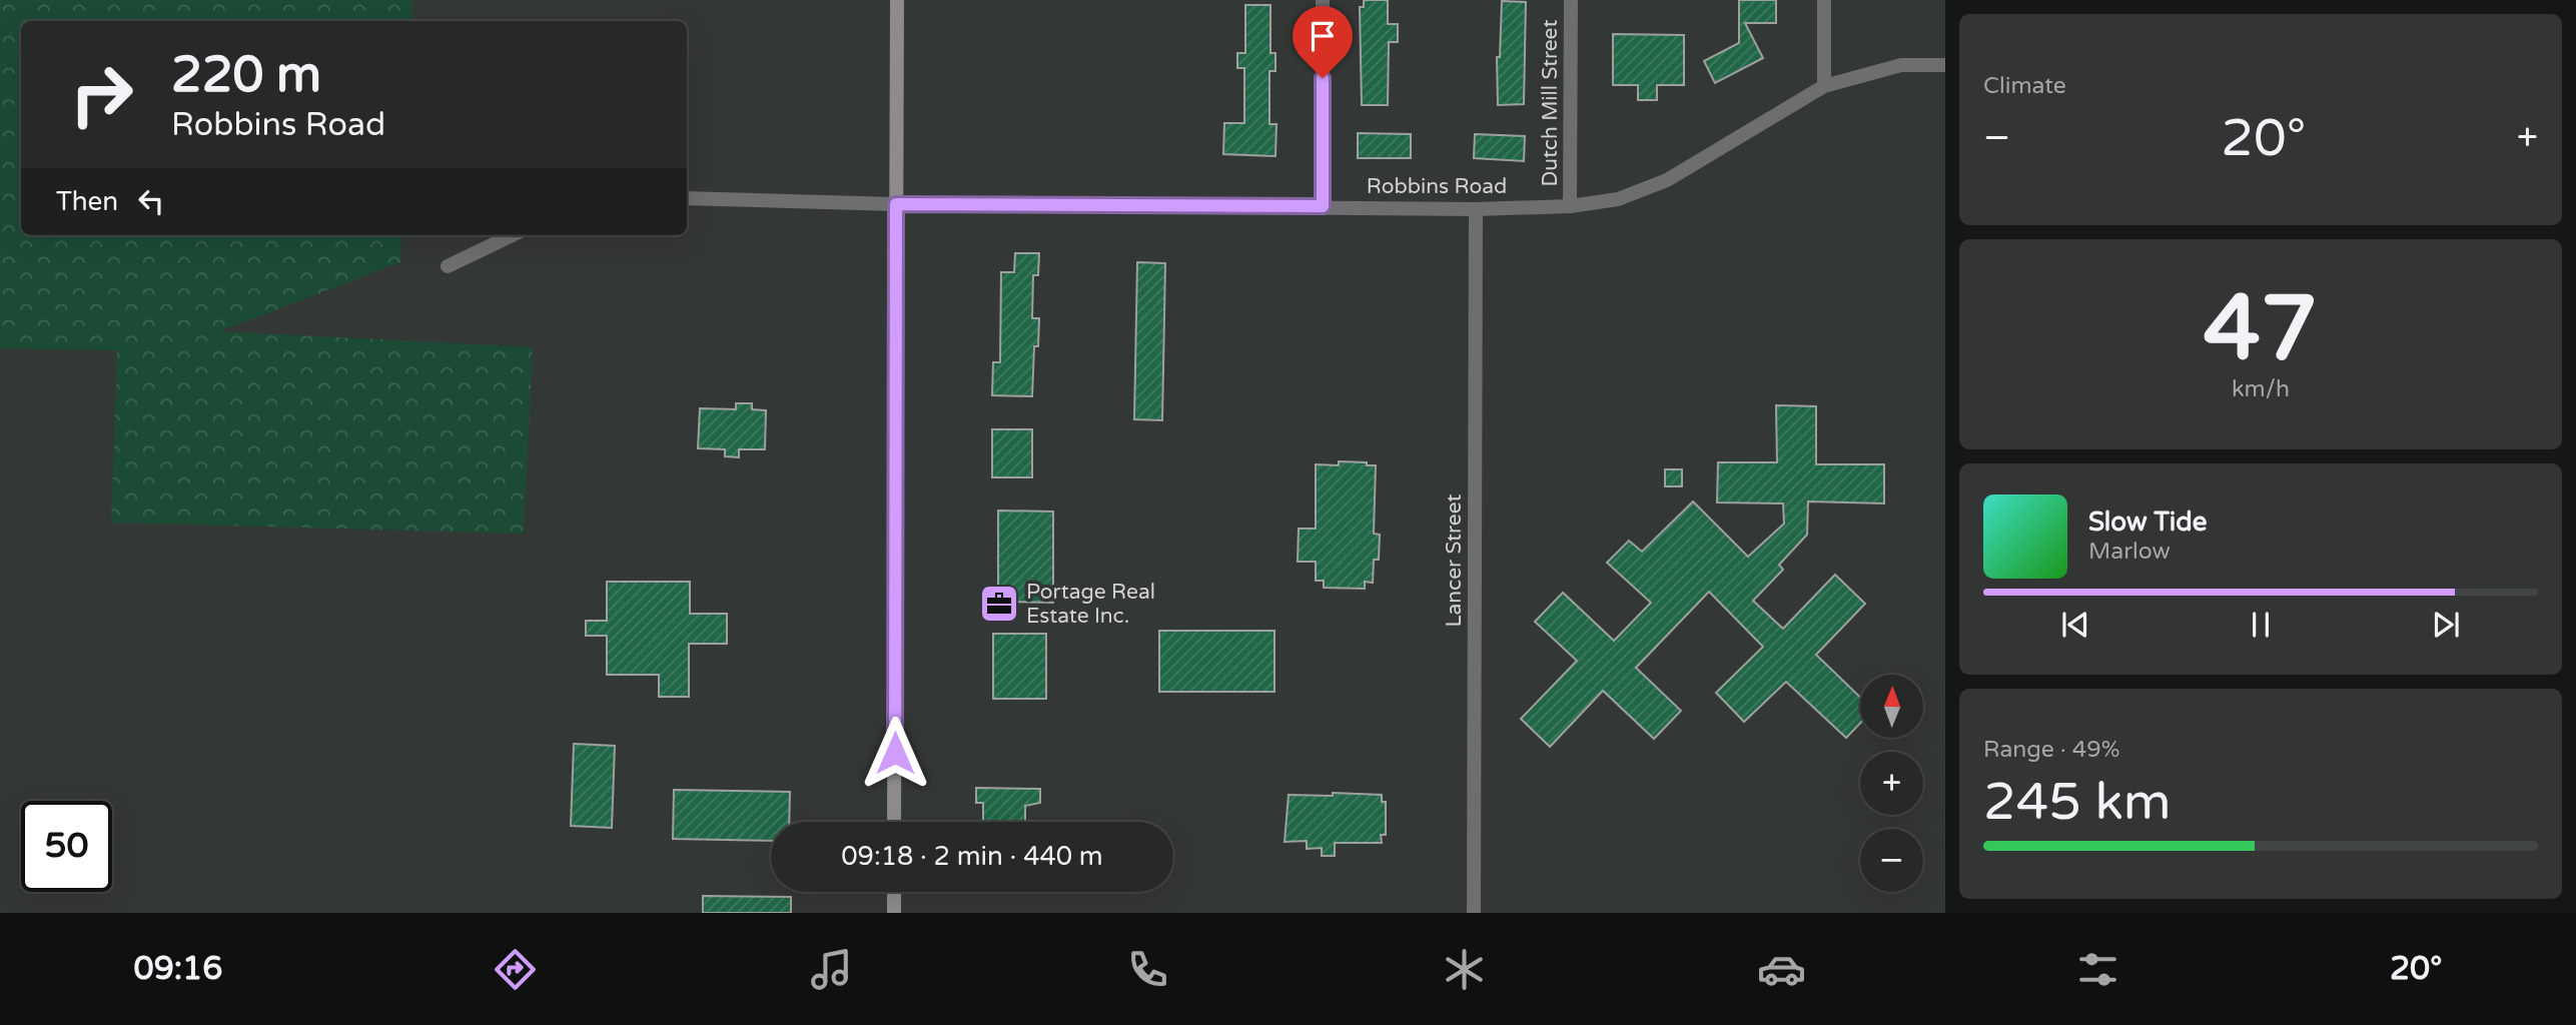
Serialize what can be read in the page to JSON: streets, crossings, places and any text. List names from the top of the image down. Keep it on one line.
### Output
{"streets":{"street":["Dutch Mill Street","Robbins Road","Lancer Street"]},"crossings":[["Dutch Mill Street","Robbins Road"],["Robbins Road","Lancer Street"]],"places":{"office":["Portage Real Estate Inc."]},"north":"top","page":{"tile":["Climate",["47","km/h"],["Range · 49%","245 km"]],"turn":["220 m","Robbins Road"],"heat":["−","20°","+"],"then":"Then","song":["Slow Tide","Marlow"],"map_buttons":["+","−"],"limit":"50","trip":"09:18 · 2 min · 440 m","tabs":["09:16","20°"]}}
